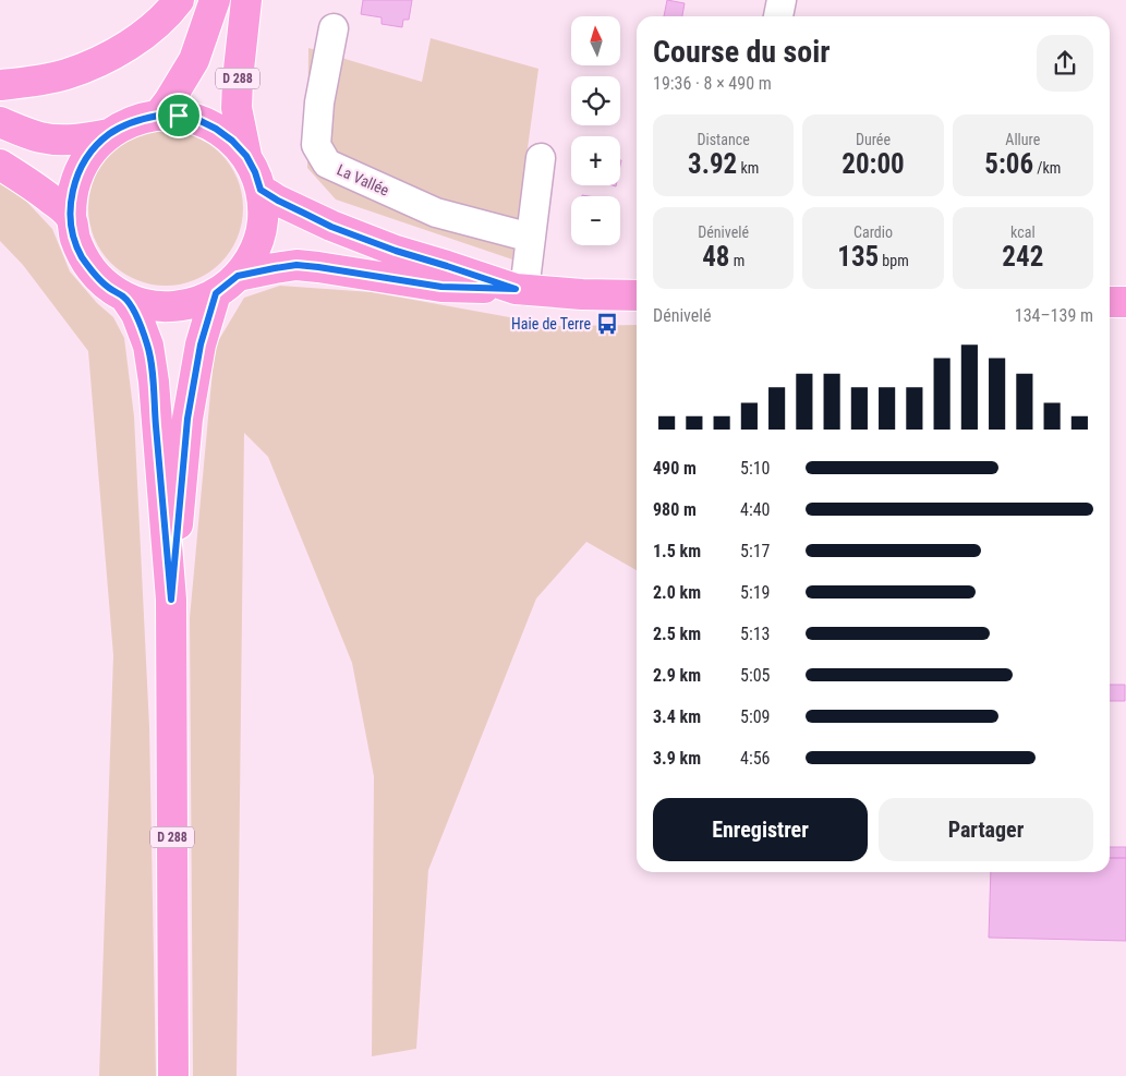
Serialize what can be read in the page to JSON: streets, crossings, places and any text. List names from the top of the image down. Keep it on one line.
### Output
{"streets":{"main road":["D 288"],"street":["La Vallée"]},"places":{"bus stop":["Haie de Terre"]},"north":"top","page":{"map_buttons":["+","−"],"heading":["Course du soir","19:36 · 8 × 490 m"],"stats":[["Distance","3.92 km"],["Durée","20:00"],["Allure","5:06 /km"],["Dénivelé","48 m"],["Cardio","135 bpm"],["kcal","242"]],"chart":["Dénivelé","134–139 m"],"list":[{"name":"490 m","note":"5:10"},{"name":"980 m","note":"4:40"},{"name":"1.5 km","note":"5:17"},{"name":"2.0 km","note":"5:19"},{"name":"2.5 km","note":"5:13"},{"name":"2.9 km","note":"5:05"},{"name":"3.4 km","note":"5:09"},{"name":"3.9 km","note":"4:56"}],"buttons":["Enregistrer","Partager"]}}
